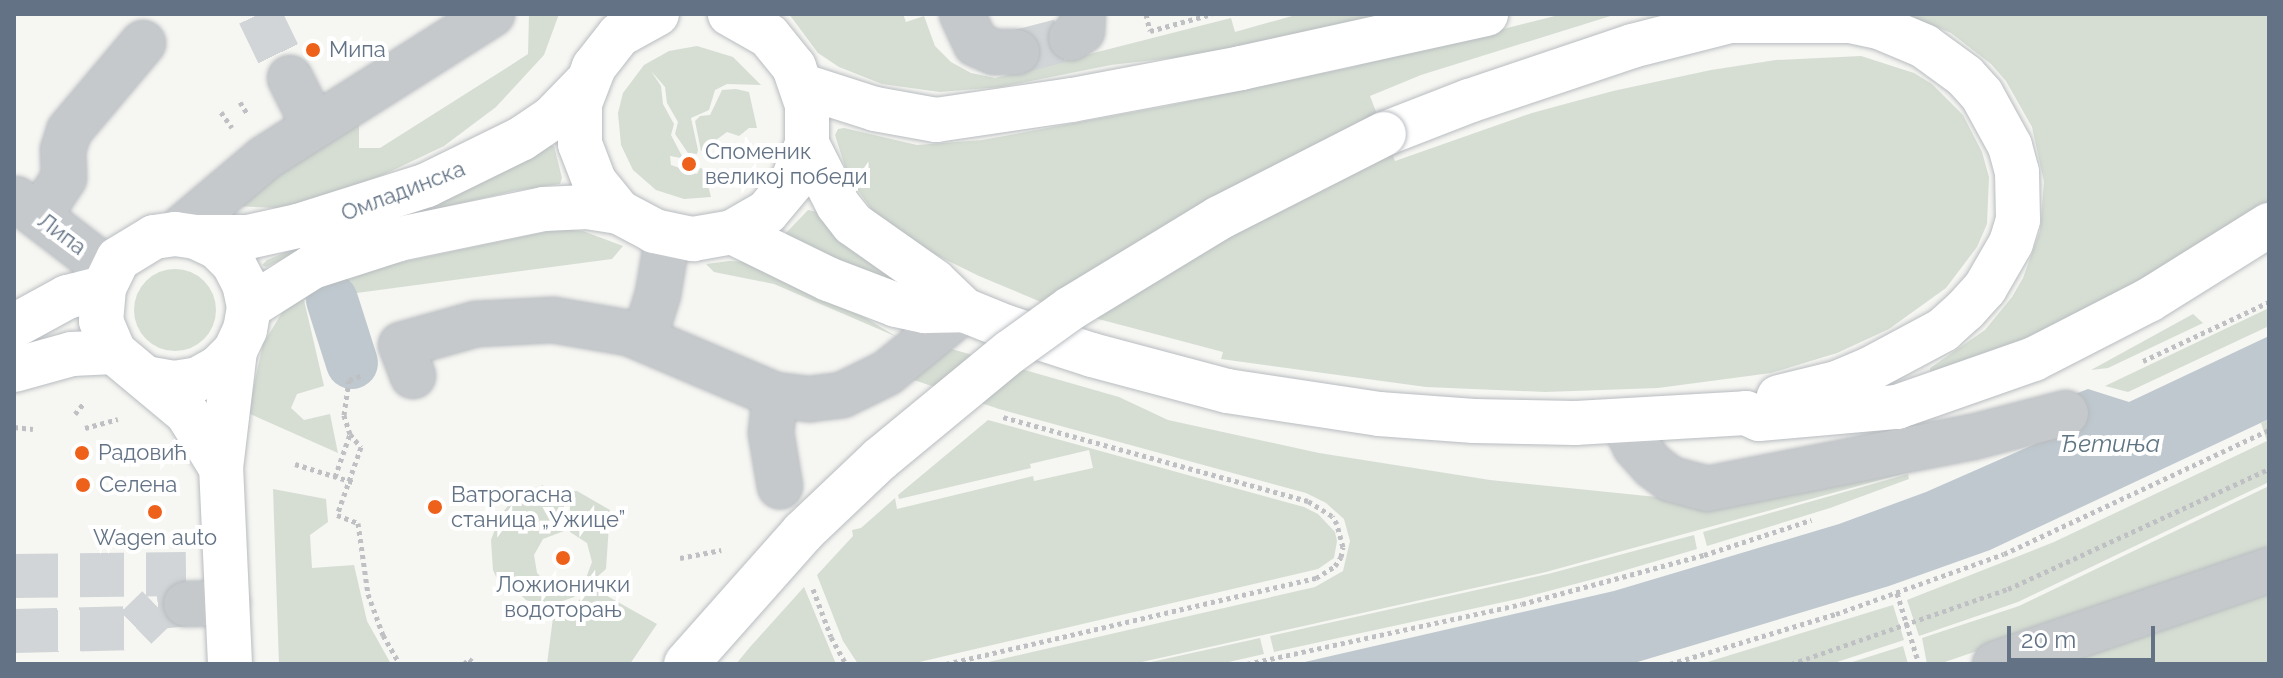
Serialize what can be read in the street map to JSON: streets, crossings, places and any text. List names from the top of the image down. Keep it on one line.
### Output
{"streets":{"main road":["Омладинска"],"street":["Липа"]},"crossings":[["Омладинска","Липа"]],"water":["Ђетиња"],"places":["Мипа","Споменик великој победи","Радовић","Селена","Ватрогасна станица „Ужице”","Wagen auto","Ложионички водоторањ"],"scale_bar":"20 m"}
